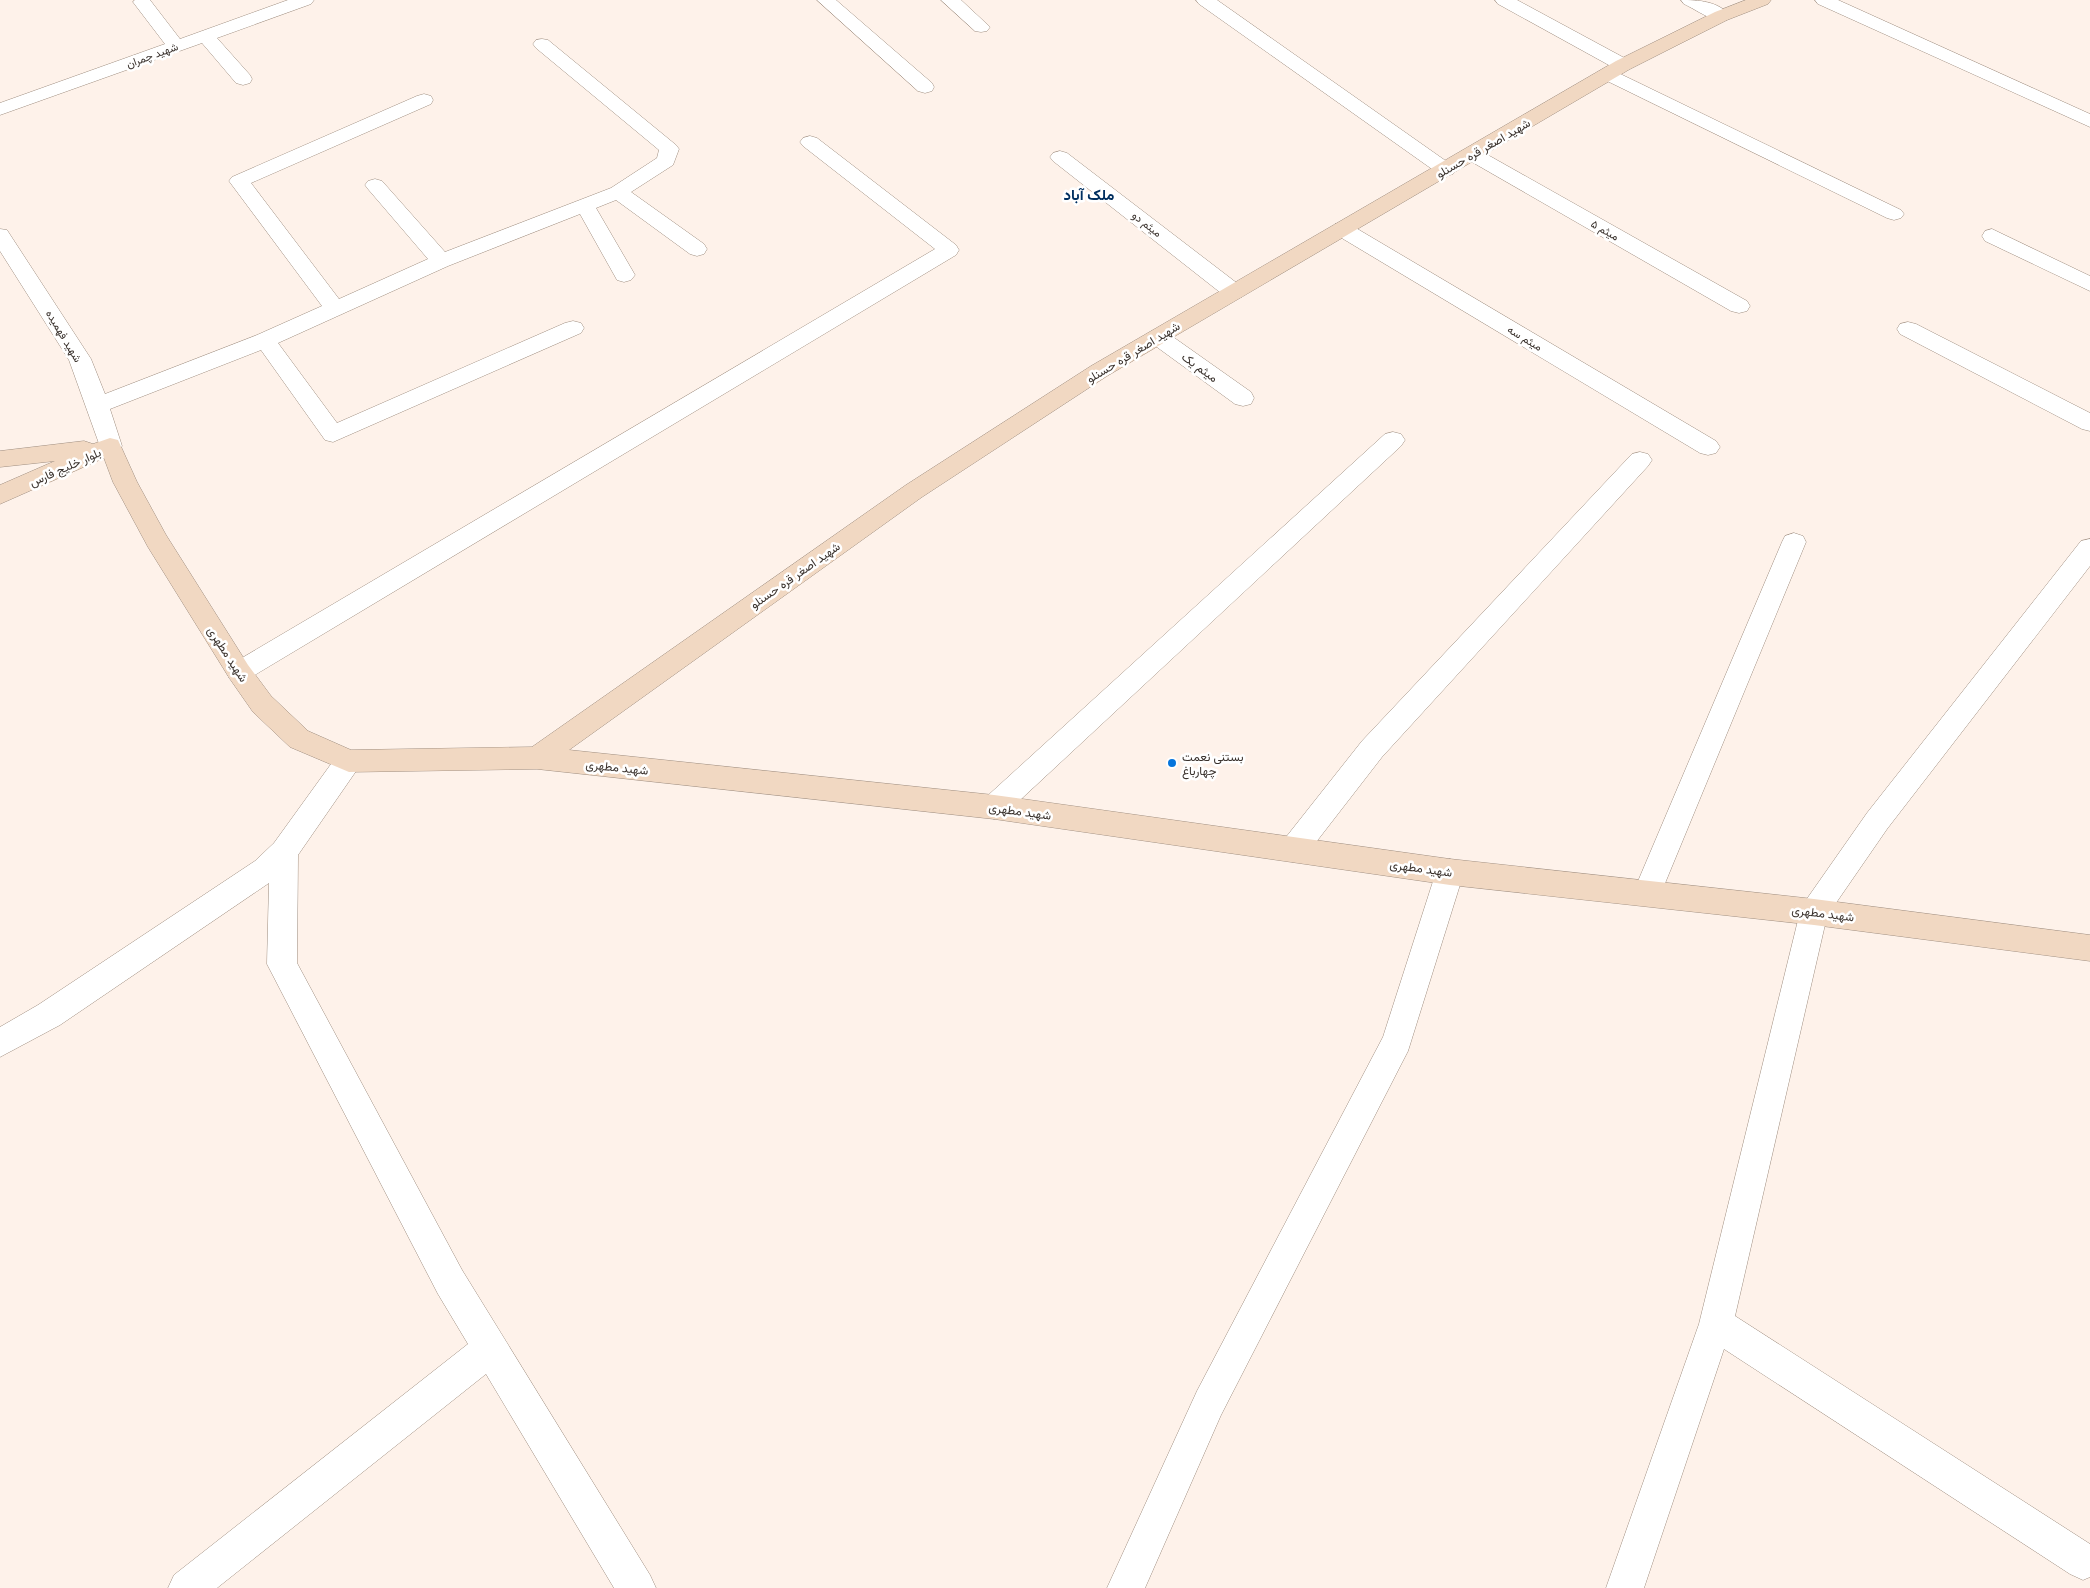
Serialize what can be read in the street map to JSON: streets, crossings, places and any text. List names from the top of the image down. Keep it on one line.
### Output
{"streets":{"street":["شهید چمران","شهید اصغر قره حسنلو","میثم دو","میثم ۵","شهید فهمیده","میثم سه","میثم یک","بلوار خلیج فارس","شهید مطهری"]},"crossings":[["شهید اصغر قره حسنلو","میثم دو"],["شهید اصغر قره حسنلو","میثم ۵"],["شهید اصغر قره حسنلو","میثم سه"],["شهید اصغر قره حسنلو","میثم یک"],["شهید اصغر قره حسنلو","شهید مطهری"],["شهید فهمیده","بلوار خلیج فارس"],["شهید فهمیده","شهید مطهری"],["بلوار خلیج فارس","شهید مطهری"]],"districts":["ملک آباد"],"places":["بستنی نعمت چهارباغ"]}
